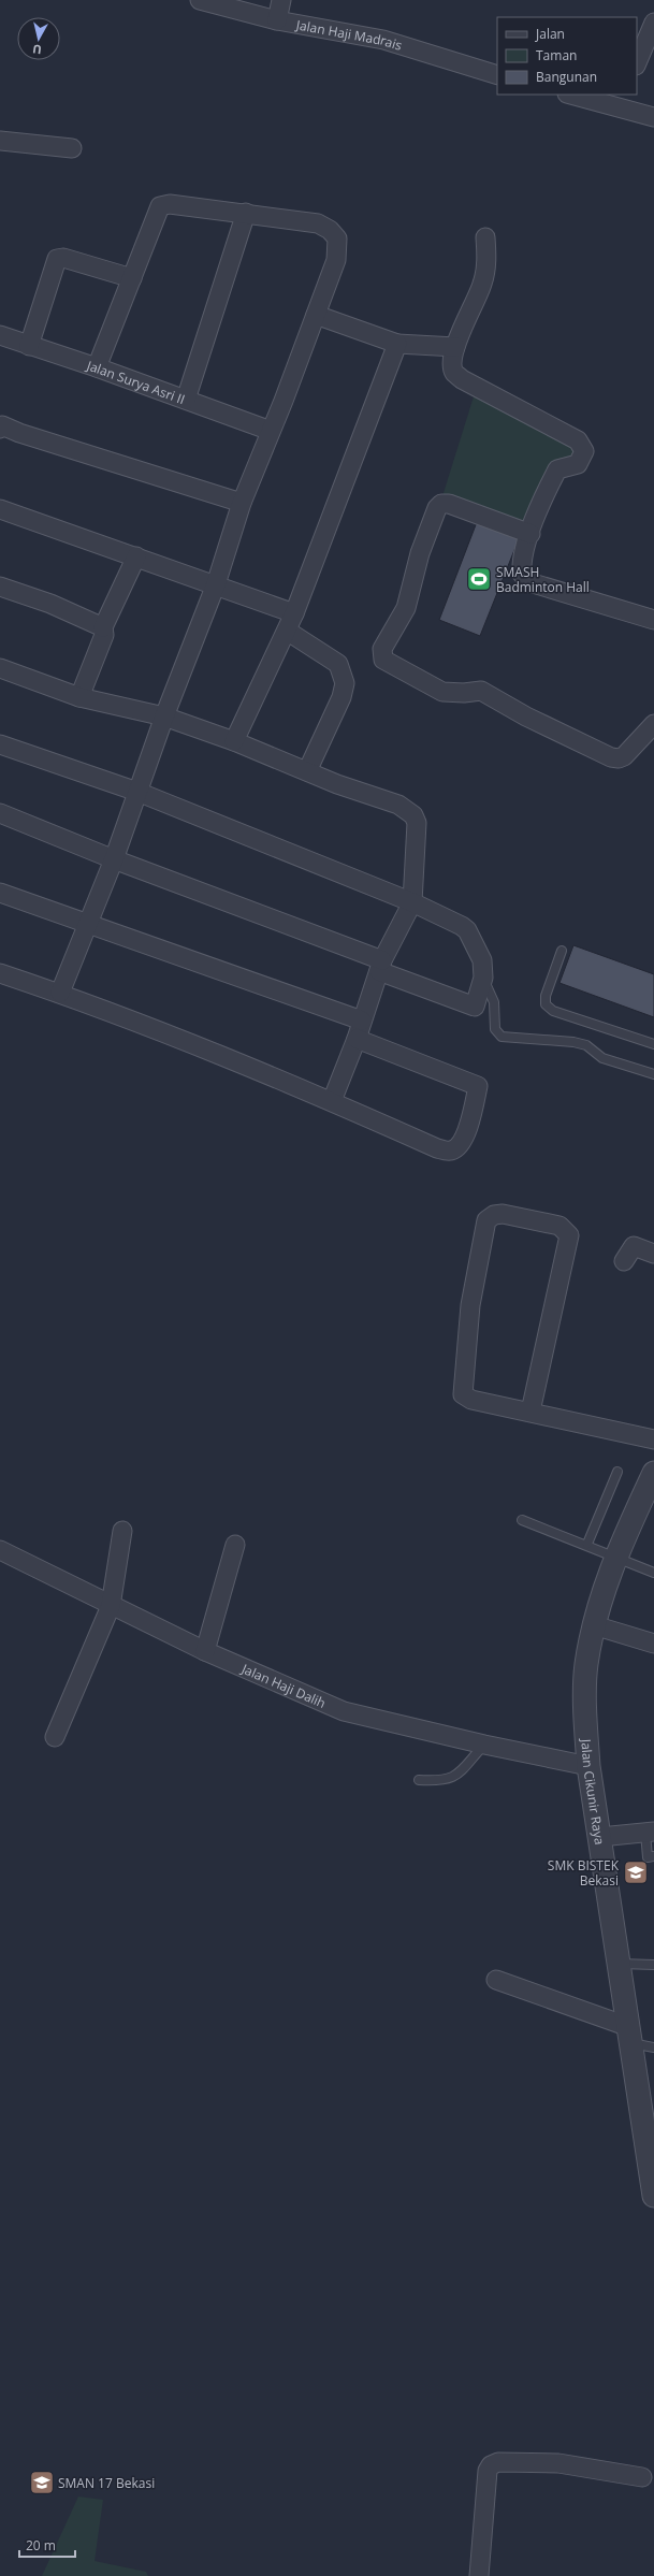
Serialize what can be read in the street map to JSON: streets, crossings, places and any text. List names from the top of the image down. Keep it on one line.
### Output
{"streets":{"street":["Jalan Haji Madrais","Jalan Surya Asri II","Jalan Haji Dalih","Jalan Cikunir Raya"]},"crossings":[["Jalan Haji Dalih","Jalan Cikunir Raya"]],"places":{"sports":["SMASH Badminton Hall"],"school or university":["SMK BISTEK Bekasi","SMAN 17 Bekasi"]},"legend":["Jalan","Taman","Bangunan"],"scale_bar":"20 m","north":"bottom"}
